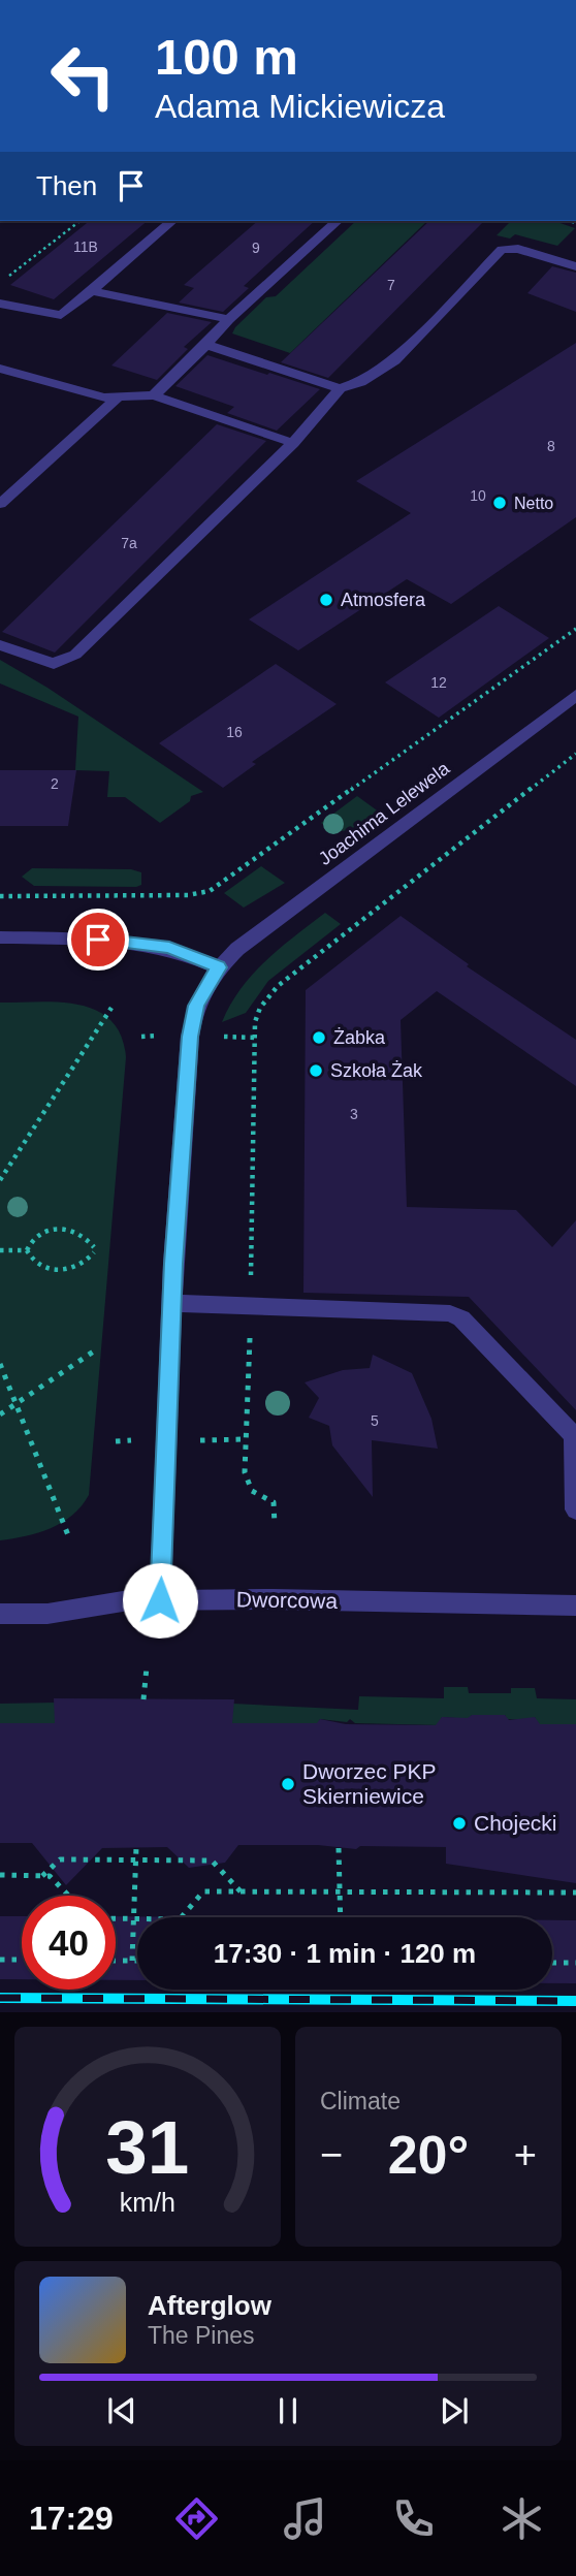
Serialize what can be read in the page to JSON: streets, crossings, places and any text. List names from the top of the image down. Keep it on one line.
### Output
{"streets":{"street":["Joachima Lelewela","Dworcowa"]},"crossings":[["Joachima Lelewela","Dworcowa"]],"places":["Netto","Atmosfera","Żabka","Szkoła Żak","Dworzec PKP Skierniewice","Chojecki"],"house_numbers":["11B","9","7","8","10","7a","12","16","2","3","5"],"page":{"turn":["100 m","Adama Mickiewicza"],"then":"Then","limit":"40","trip":"17:30 · 1 min · 120 m","tile":"Climate","heat":["−","20°","+"],"song":["Afterglow","The Pines"],"tabs":"17:29","gauge":["31","km/h"]}}
